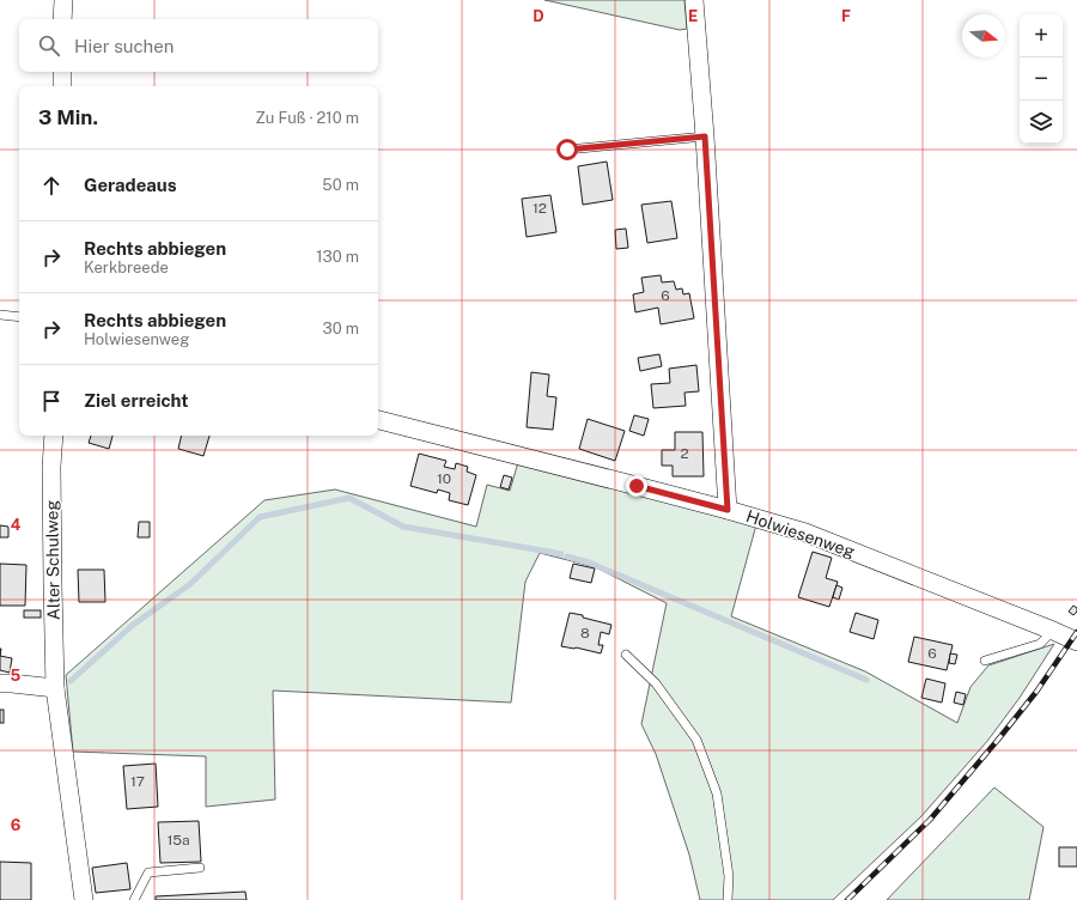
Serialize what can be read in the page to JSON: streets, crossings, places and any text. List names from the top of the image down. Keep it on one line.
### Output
{"streets":{"street":["Holwiesenweg","Alter Schulweg"]},"house_numbers":["12","6","2","10","8","6","17","15a"],"north":"right","page":{"map_buttons":["+","−"],"search":"Hier suchen","heading":["3 Min.","Zu Fuß · 210 m"],"list":[["Geradeaus","50 m"],["Rechts abbiegen","Kerkbreede","130 m"],["Rechts abbiegen","Holwiesenweg","30 m"],"Ziel erreicht"]},"grid":{"columns":["D","E","F"],"rows":["4","5","6"]}}
